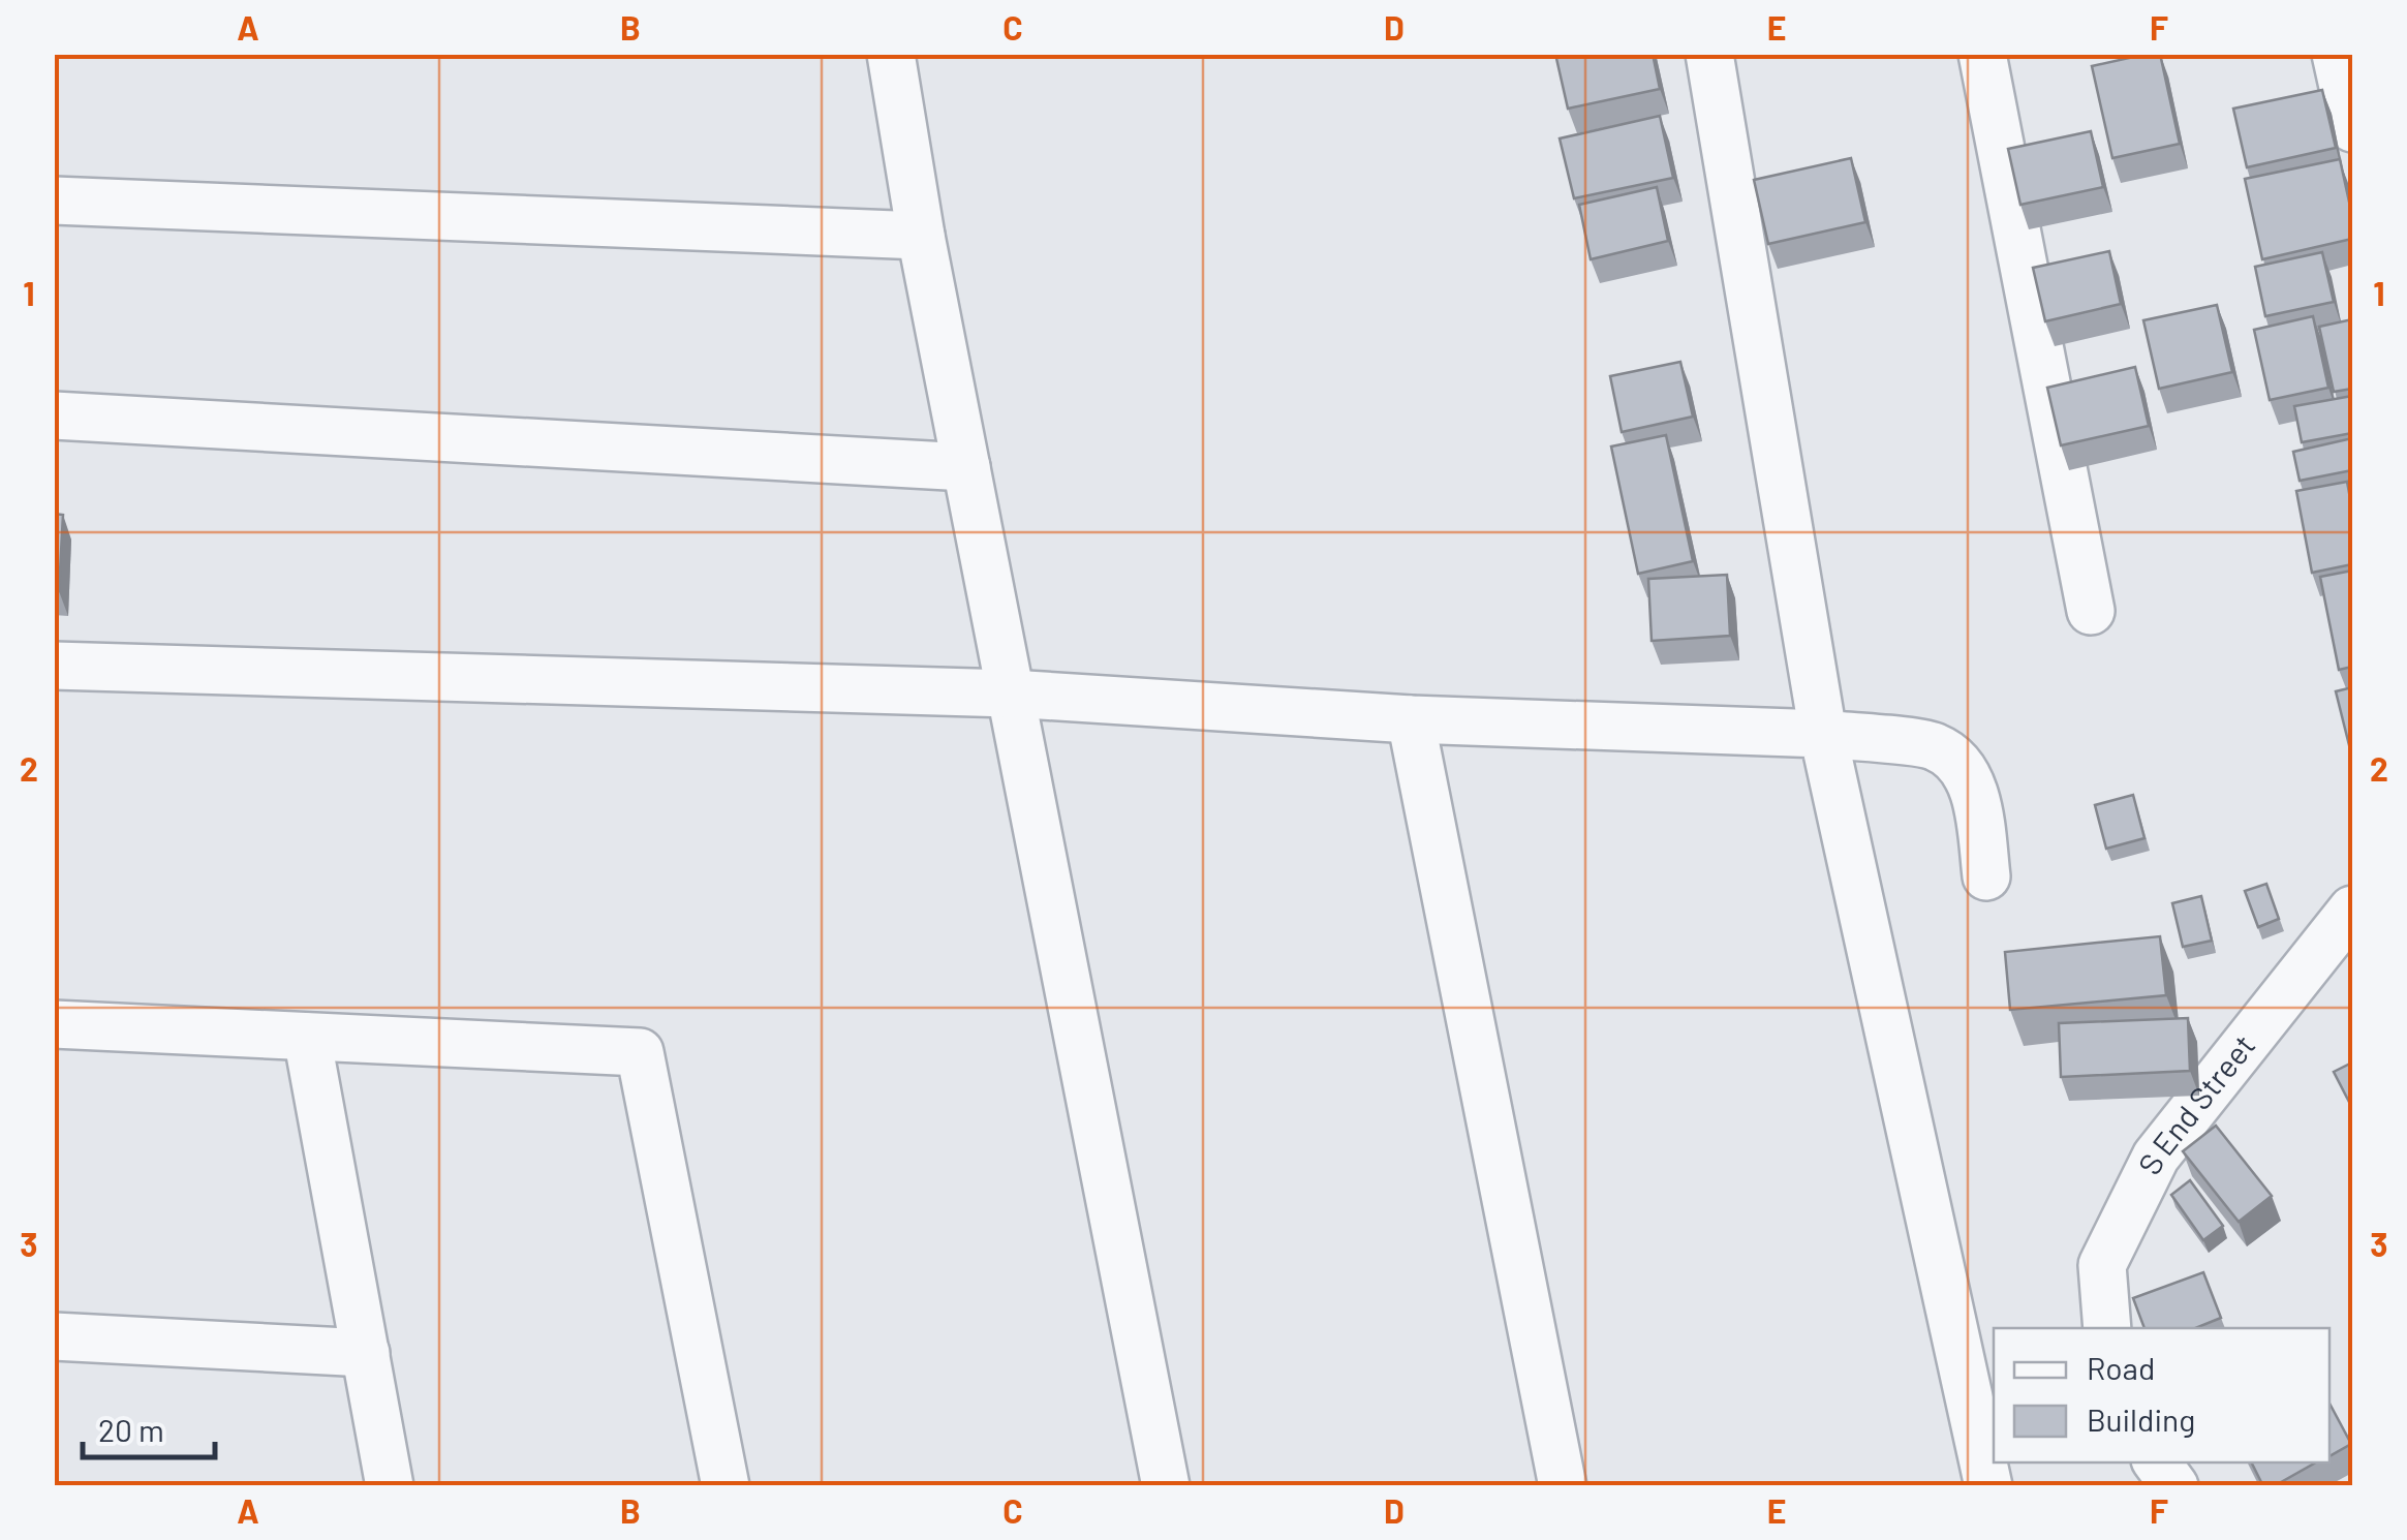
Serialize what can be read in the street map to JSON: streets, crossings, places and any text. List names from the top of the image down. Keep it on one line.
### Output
{"streets":{"street":["S End Street"]},"legend":["Road","Building"],"scale_bar":"20 m","grid":{"columns":["A","B","C","D","E","F"],"rows":["1","2","3"]}}
